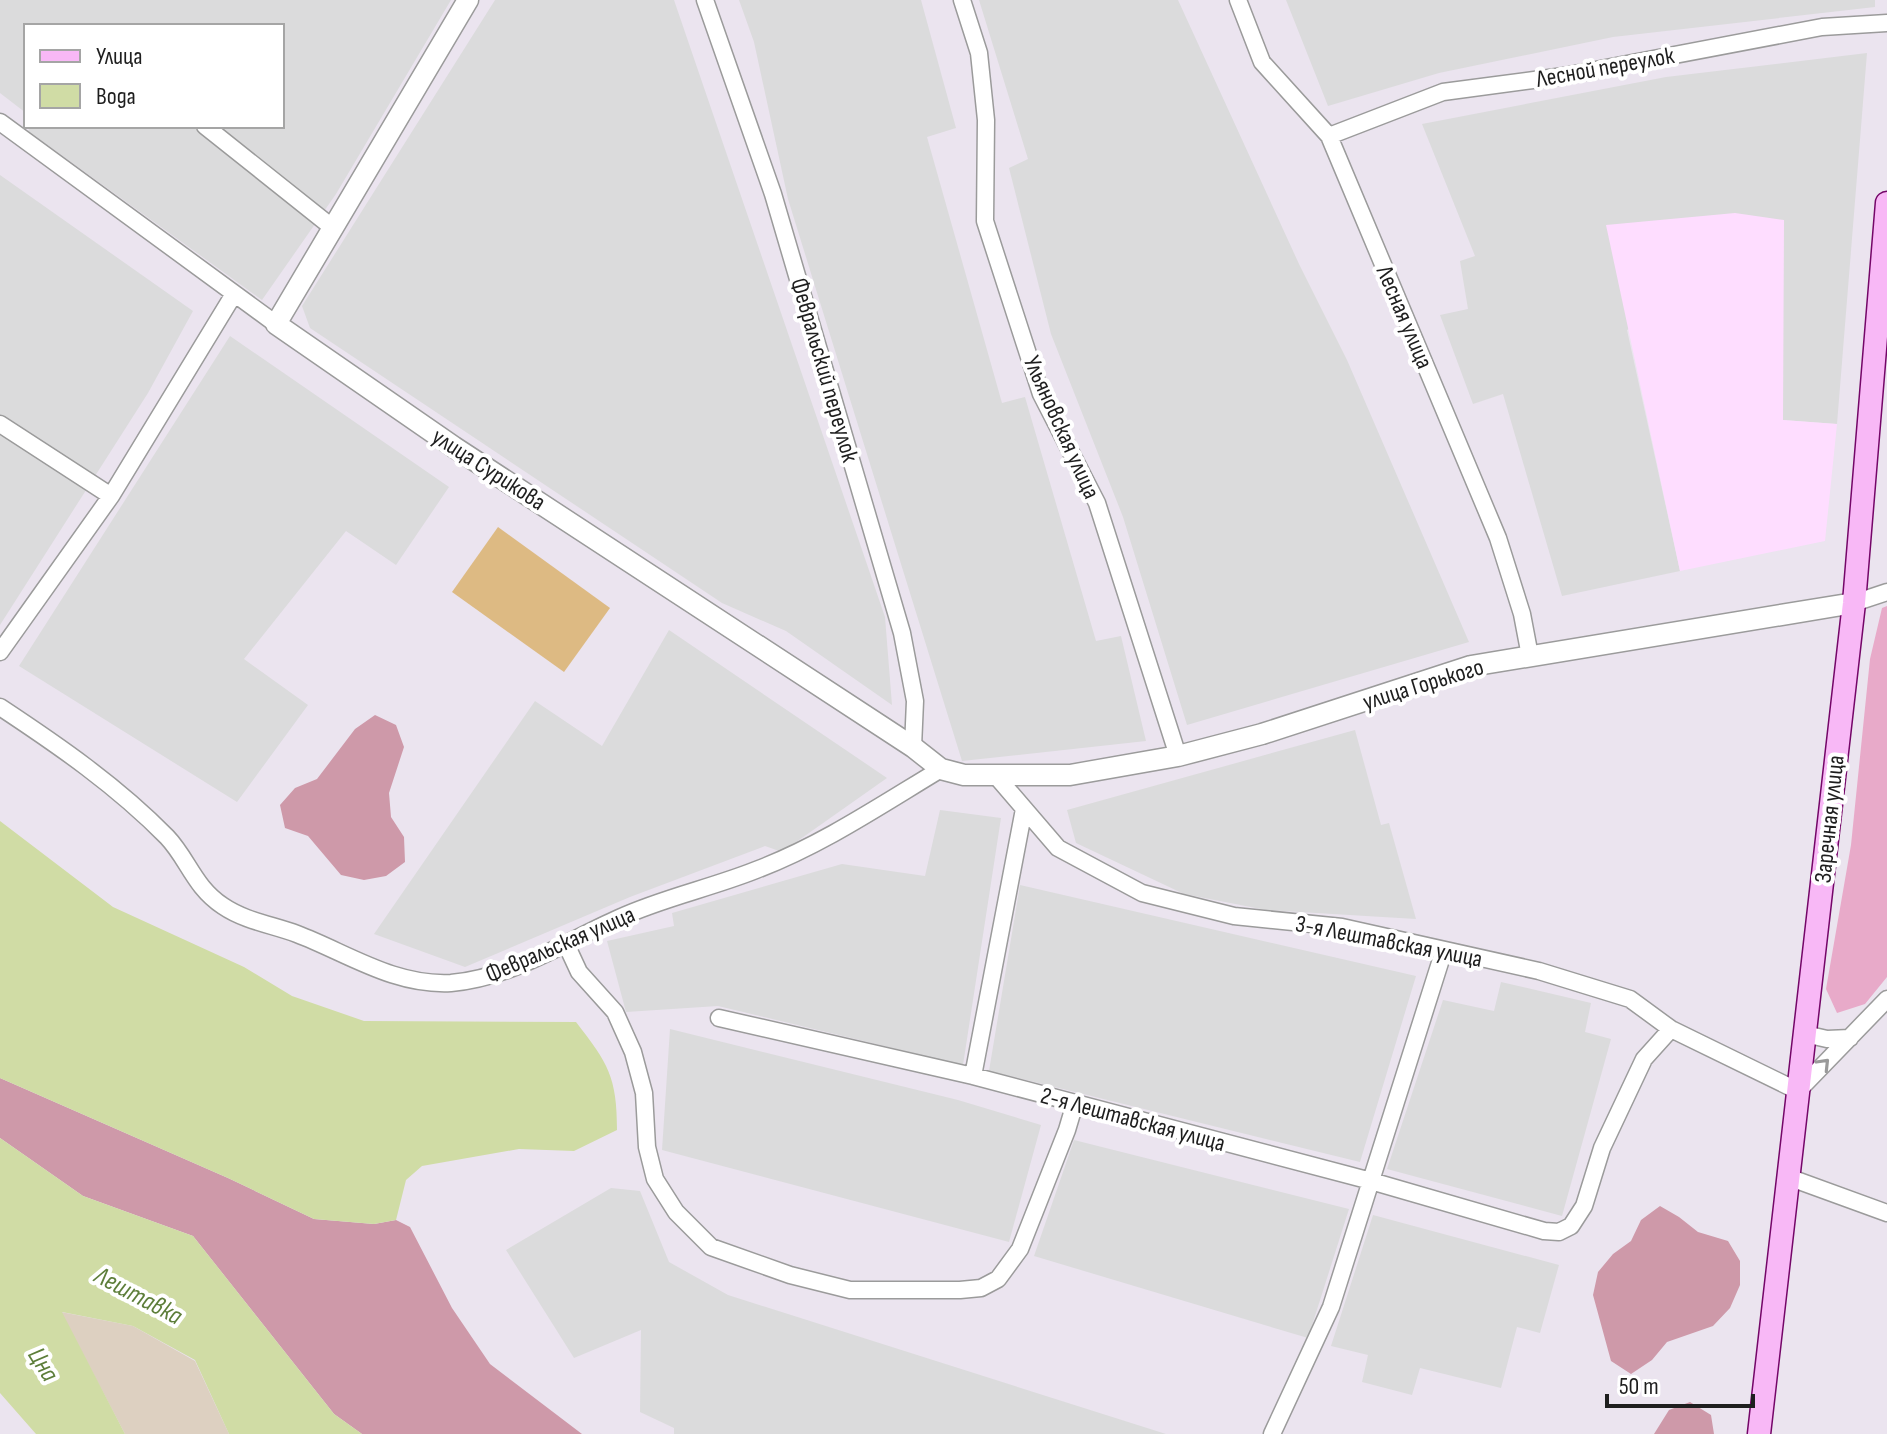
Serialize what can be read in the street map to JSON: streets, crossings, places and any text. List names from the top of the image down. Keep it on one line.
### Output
{"streets":{"main road":["Заречная улица"],"street":["Лесной переулок","Лесная улица","Февральский переулок","Ульяновская улица","улица Сурикова","улица Горького","3-я Лештавская улица","Февральская улица","2-я Лештавская улица"]},"crossings":[["Лесной переулок","Лесная улица"],["Лесная улица","улица Горького"],["Февральский переулок","улица Сурикова"],["Ульяновская улица","улица Горького"],["улица Сурикова","улица Горького"],["улица Сурикова","3-я Лештавская улица"],["улица Сурикова","Февральская улица"],["улица Горького","Заречная улица"],["улица Горького","3-я Лештавская улица"],["Заречная улица","3-я Лештавская улица"],["3-я Лештавская улица","2-я Лештавская улица"]],"water":["Лештавка","Цна"],"legend":["Улица","Вода"],"scale_bar":"50 m"}
